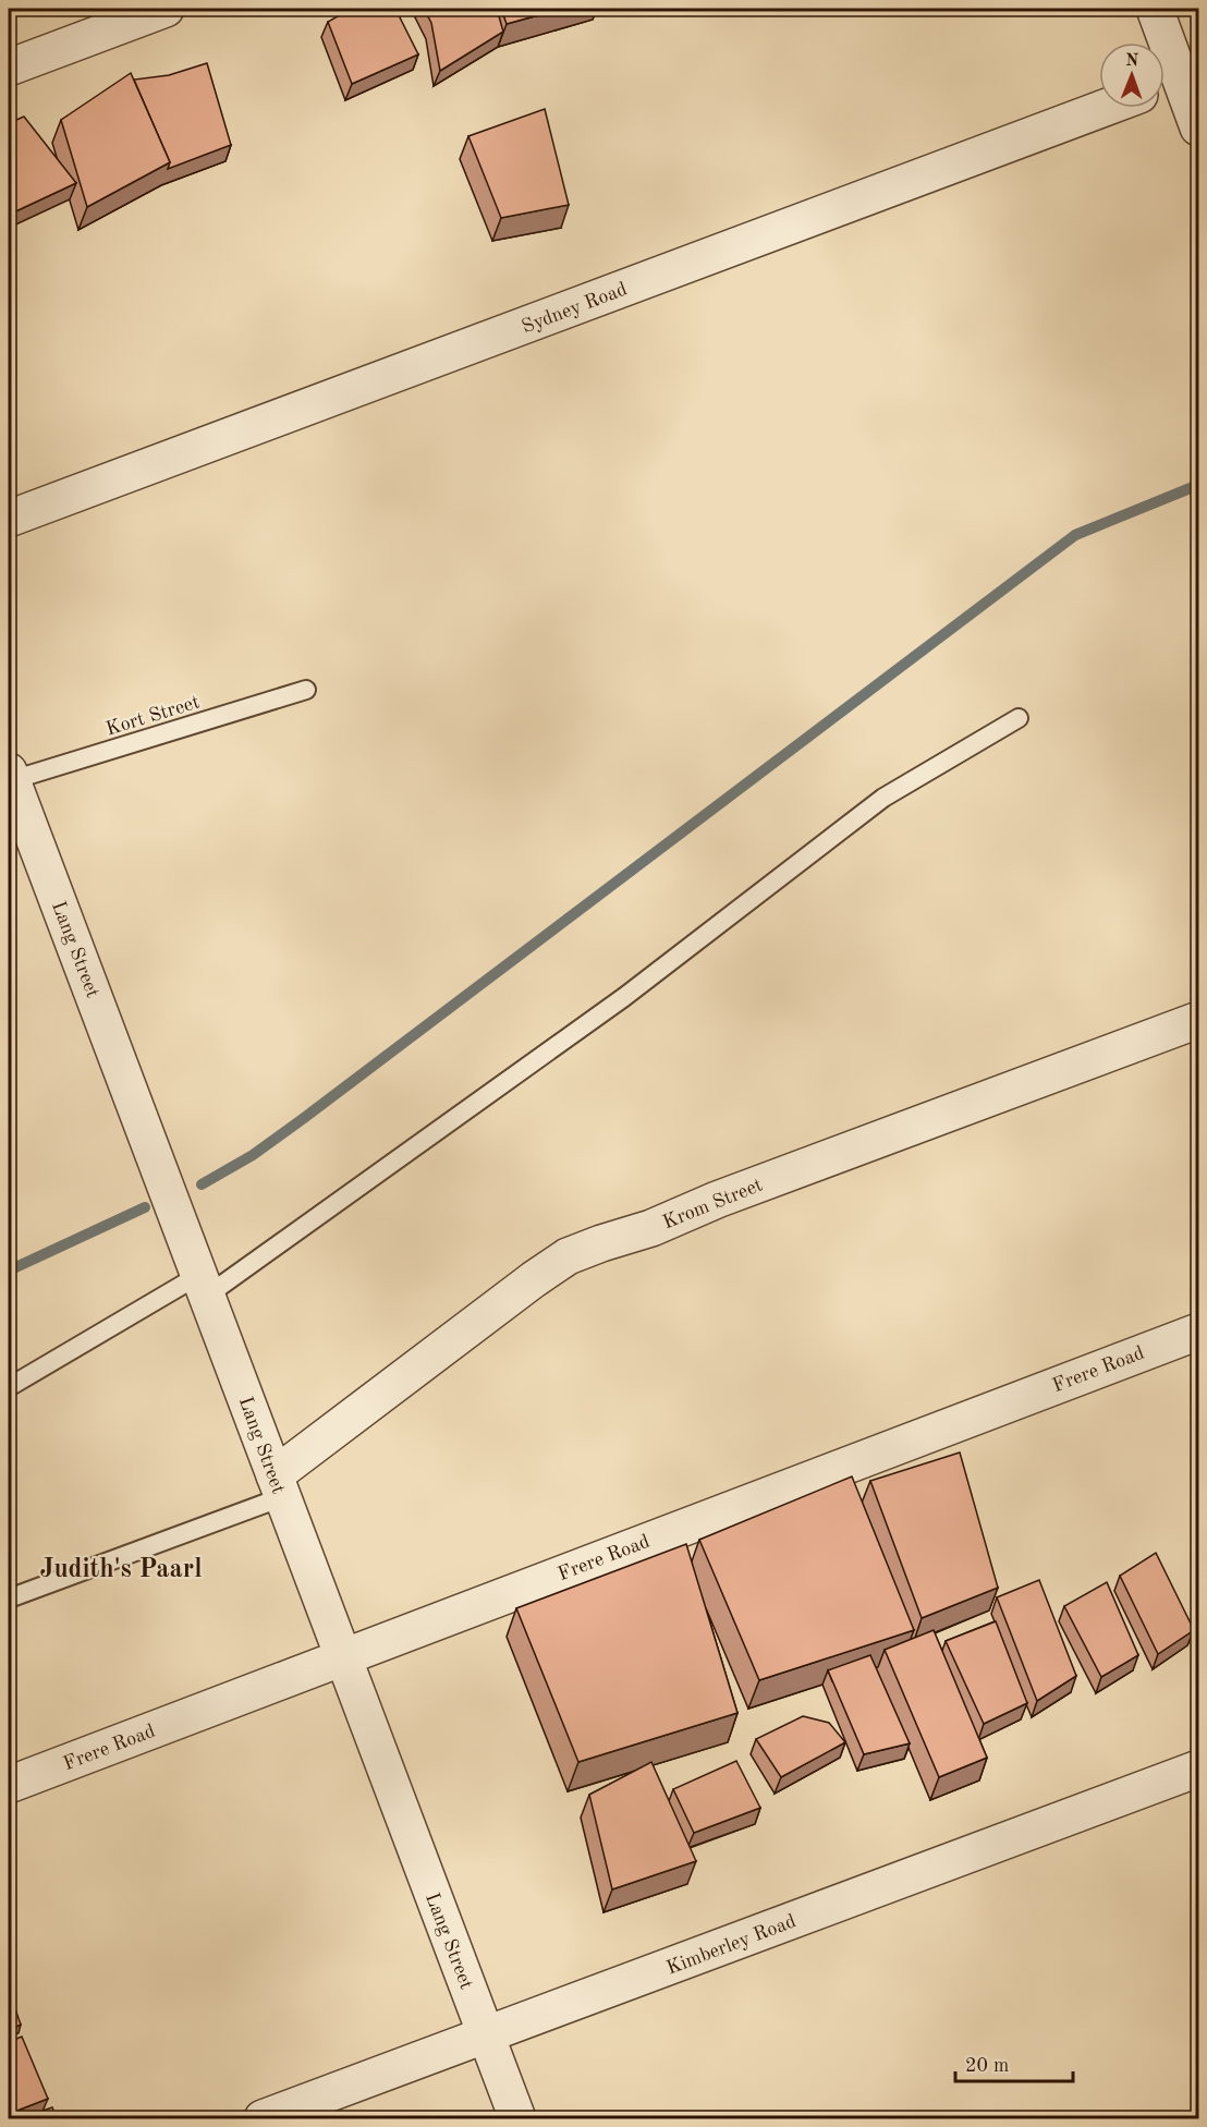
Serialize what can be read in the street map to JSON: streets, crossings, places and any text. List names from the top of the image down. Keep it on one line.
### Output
{"streets":{"street":["Sydney Road","Lang Street","Krom Street","Frere Road","Kimberley Road"],"lane":["Kort Street"]},"crossings":[["Kort Street","Lang Street"],["Lang Street","Krom Street"],["Lang Street","Frere Road"],["Lang Street","Kimberley Road"]],"districts":["Judith's Paarl"],"scale_bar":"20 m","north":"top"}
